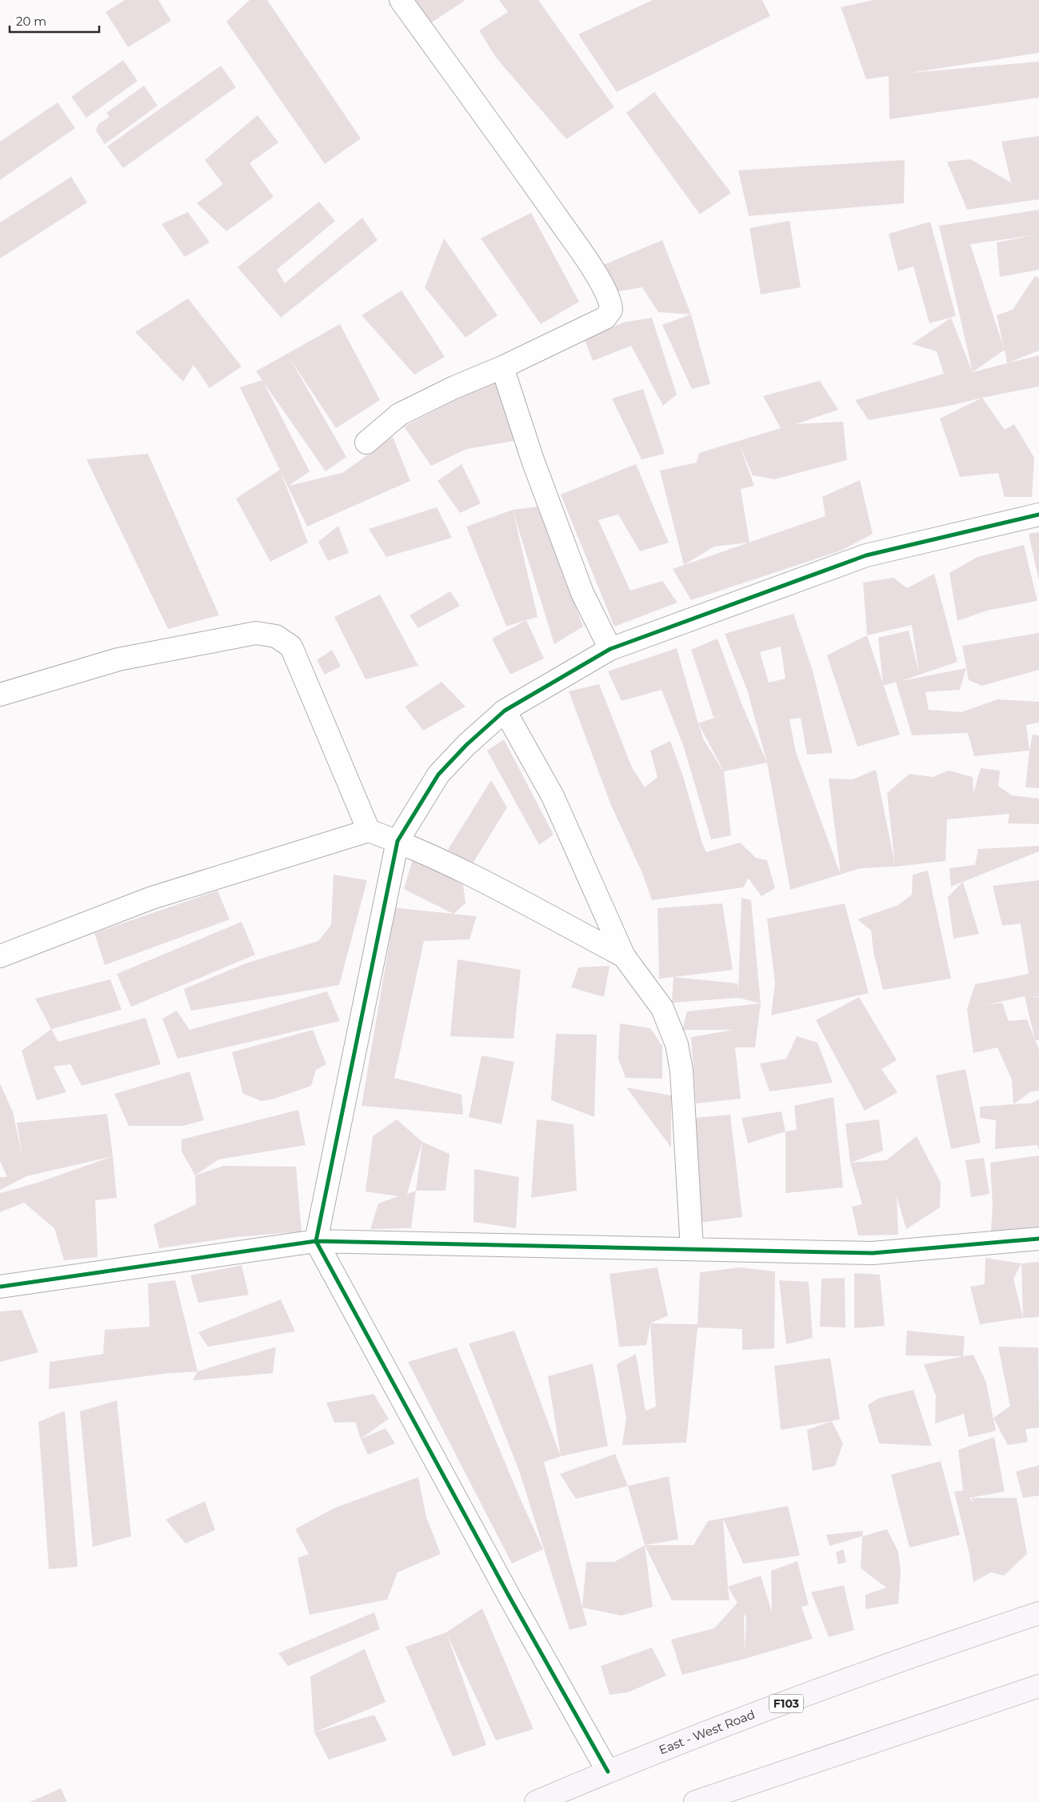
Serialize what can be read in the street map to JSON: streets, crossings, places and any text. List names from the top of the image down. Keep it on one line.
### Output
{"streets":{"main road":["F103","East - West Road"]},"scale_bar":"20 m"}
